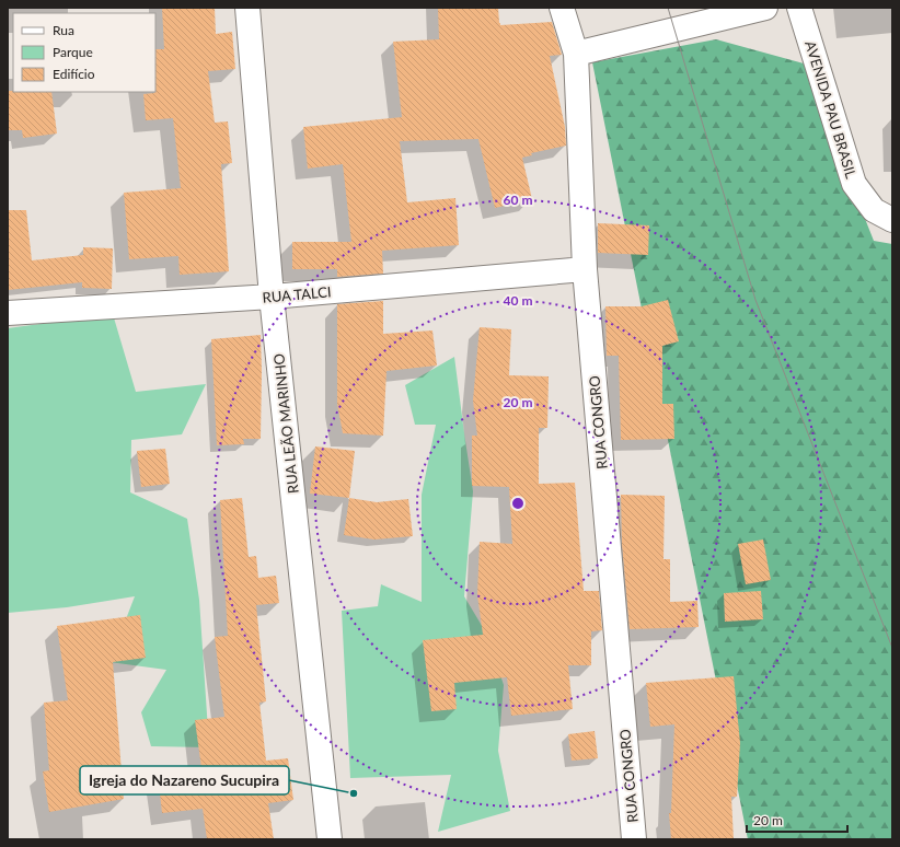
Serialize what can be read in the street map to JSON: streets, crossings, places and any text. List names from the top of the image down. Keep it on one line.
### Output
{"streets":{"street":["AVENIDA PAU BRASIL","RUA TALCI","RUA CONGRO","RUA LEÃO MARINHO"]},"crossings":[["RUA TALCI","RUA CONGRO"],["RUA TALCI","RUA LEÃO MARINHO"]],"places":["Igreja do Nazareno Sucupira"],"legend":["Rua","Parque","Edifício"],"scale_bar":"20 m","rings":["60 m","40 m","20 m"]}
